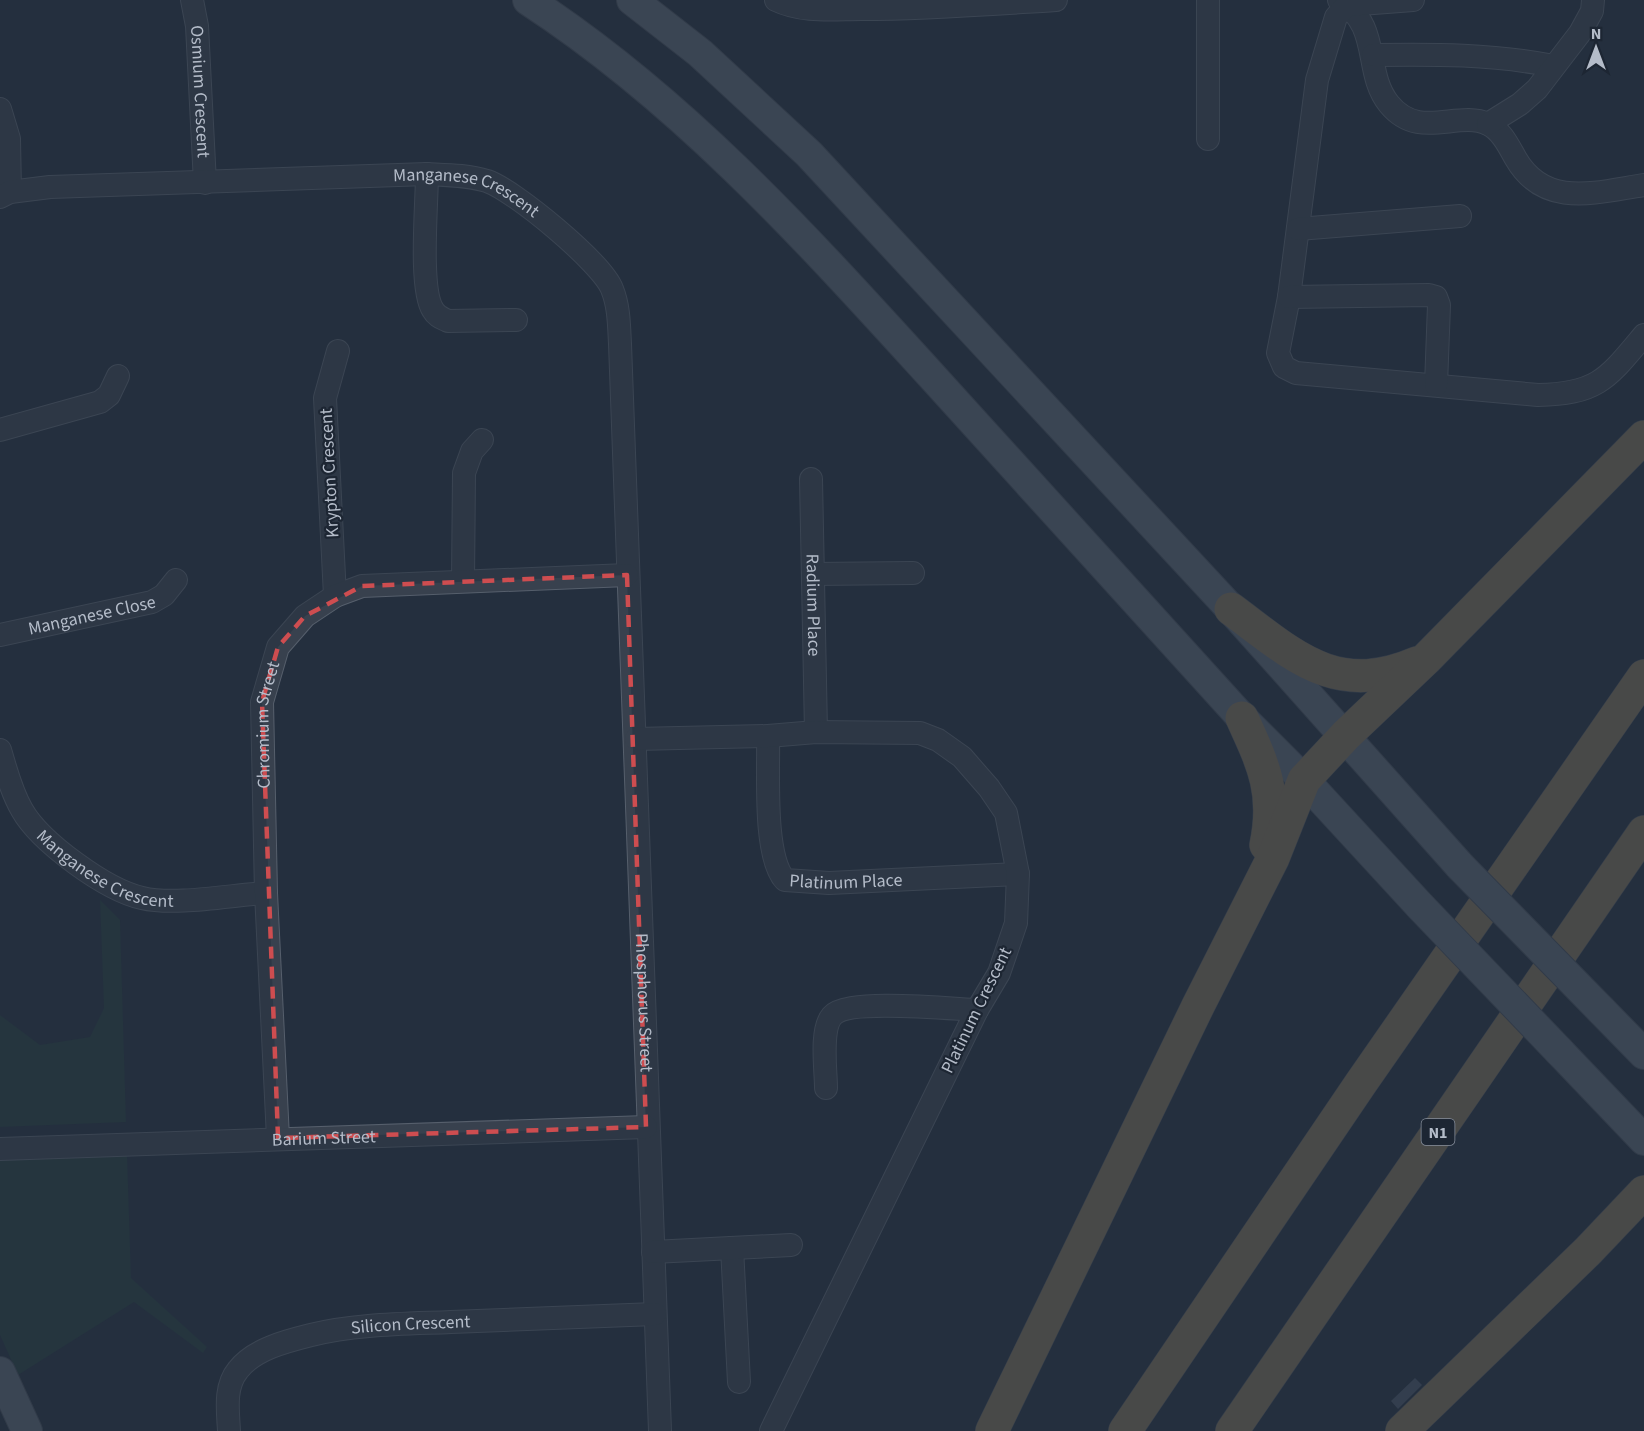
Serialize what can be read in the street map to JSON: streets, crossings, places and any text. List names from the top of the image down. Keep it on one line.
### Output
{"streets":{"highway":["N1"],"street":["Osmium Crescent","Manganese Crescent","Krypton Crescent","Radium Place","Manganese Close","Chromium Street","Platinum Place","Phosphorus Street","Platinum Crescent","Barium Street","Silicon Crescent"]},"crossings":[["Osmium Crescent","Manganese Crescent"],["Manganese Crescent","Chromium Street"],["Manganese Crescent","Phosphorus Street"],["Krypton Crescent","Chromium Street"],["Radium Place","Platinum Crescent"],["Chromium Street","Phosphorus Street"],["Chromium Street","Barium Street"],["Platinum Place","Platinum Crescent"],["Phosphorus Street","Platinum Crescent"],["Phosphorus Street","Barium Street"],["Phosphorus Street","Silicon Crescent"]],"north":"top"}
